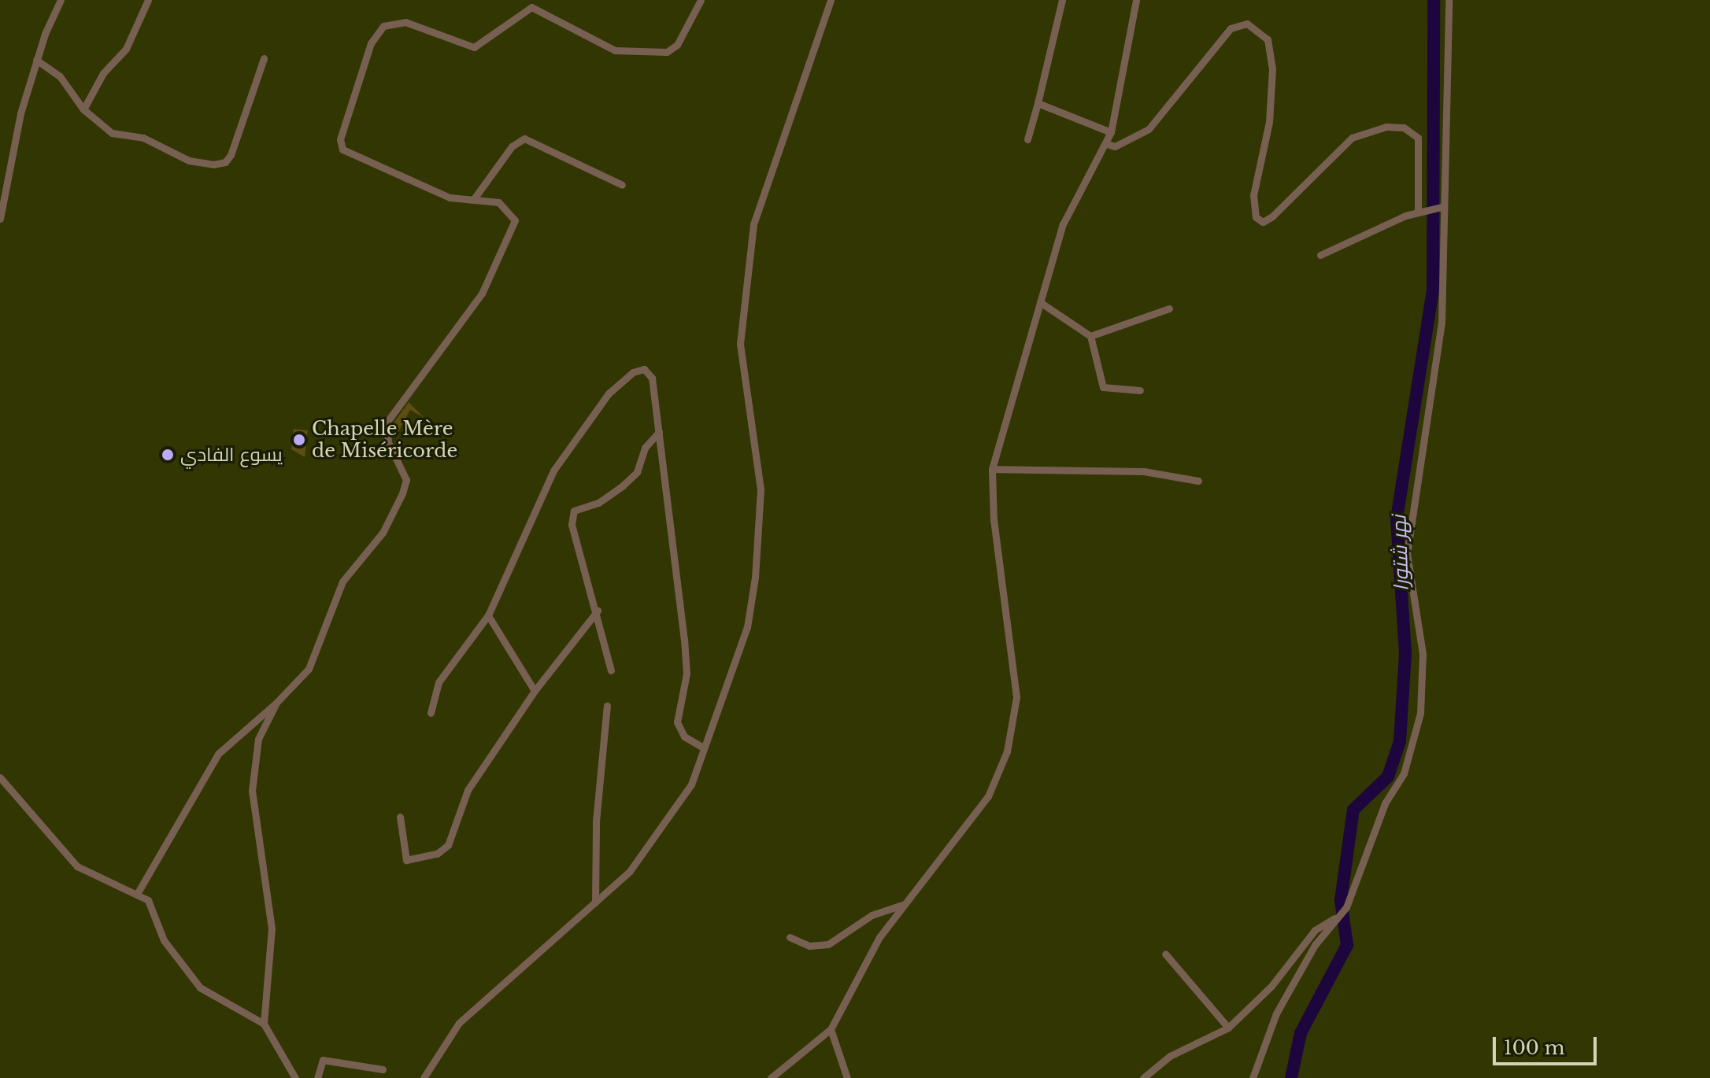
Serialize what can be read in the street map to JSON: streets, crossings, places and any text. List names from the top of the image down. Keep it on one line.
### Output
{"water":["نهر شتورا"],"places":["Chapelle Mère de Miséricorde","يسوع الفادي"],"scale_bar":"100 m"}
